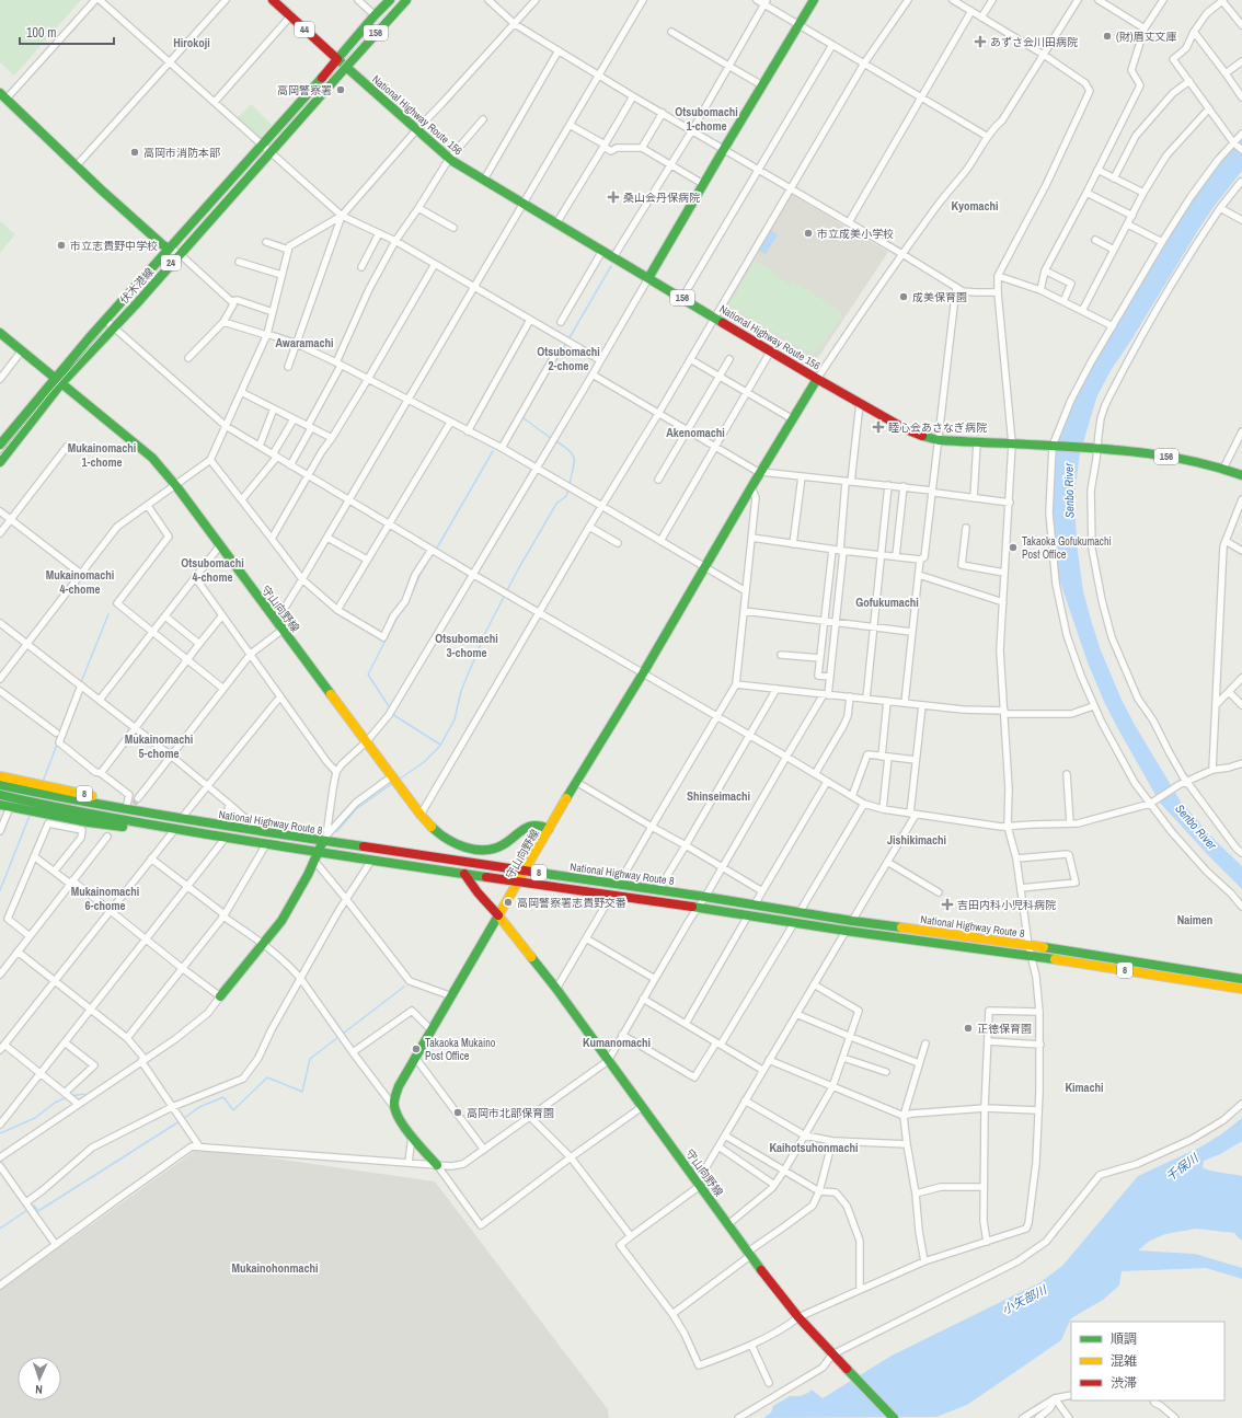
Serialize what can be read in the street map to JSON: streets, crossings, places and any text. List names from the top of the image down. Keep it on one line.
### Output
{"streets":{"main road":["44","156","National Highway Route 156","24","伏木港線","守山向野線","8","National Highway Route 8"]},"crossings":[["44","156"],["44","National Highway Route 156"],["44","伏木港線"],["156","National Highway Route 156"],["156","伏木港線"],["National Highway Route 156","伏木港線"],["伏木港線","守山向野線"],["守山向野線","National Highway Route 8"],["8","National Highway Route 8"]],"districts":["Hirokoji","Otsubomachi 1-chome","Kyomachi","Awaramachi","Otsubomachi 2-chome","Akenomachi","Mukainomachi 1-chome","Otsubomachi 4-chome","Mukainomachi 4-chome","Gofukumachi","Otsubomachi 3-chome","Mukainomachi 5-chome","Shinseimachi","Jishikimachi","Mukainomachi 6-chome","Naimen","Kumanomachi","Kimachi","Kaihotsuhonmachi","Mukainohonmachi"],"water":["Senbo River","千保川","小矢部川"],"places":{"other":["(財)眉丈文庫","高岡警察署","高岡市消防本部","市立成美小学校","市立志貴野中学校","成美保育園","Takaoka Gofukumachi Post Office","高岡警察署志貴野交番","正徳保育園","Takaoka Mukaino Post Office","高岡市北部保育園"],"health":["あずさ会川田病院","桑山会丹保病院","睦心会あさなぎ病院","吉田内科小児科病院"]},"legend":["順調","混雑","渋滞"],"scale_bar":"100 m","north":"bottom"}
